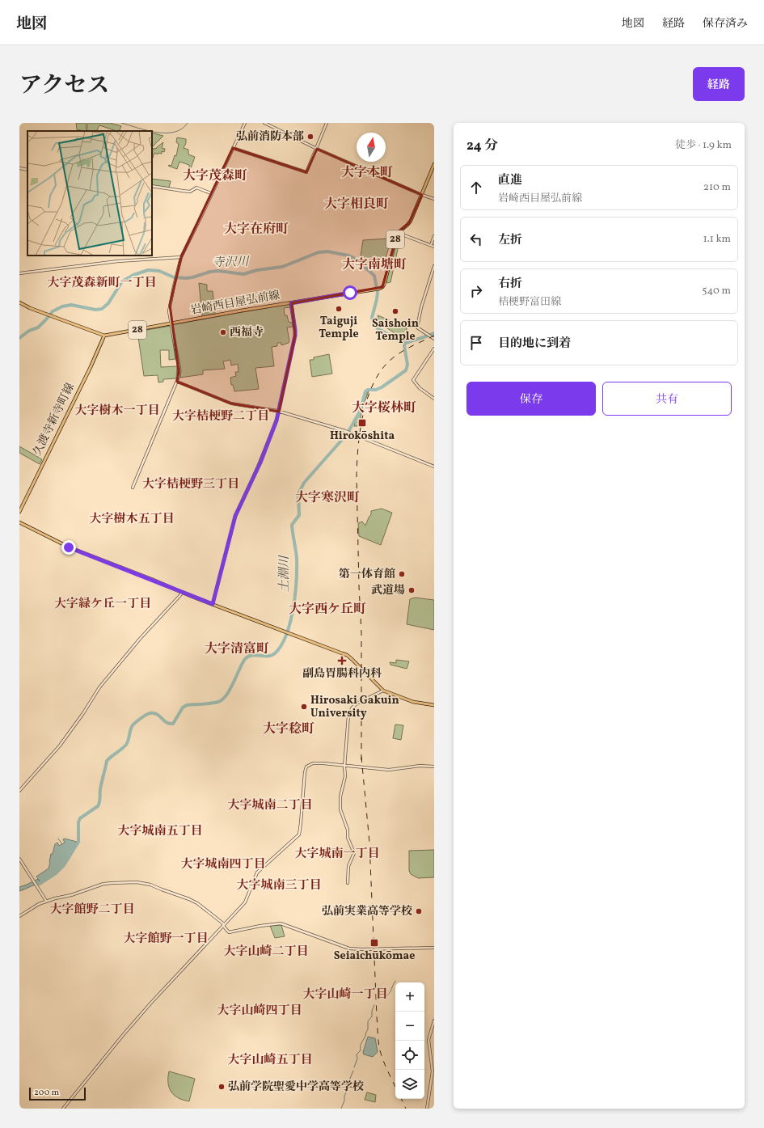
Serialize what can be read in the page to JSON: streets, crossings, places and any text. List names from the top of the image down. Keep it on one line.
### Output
{"streets":{"main road":["28","岩崎西目屋弘前線","久渡寺新寺町線"]},"crossings":[["28","岩崎西目屋弘前線"],["岩崎西目屋弘前線","久渡寺新寺町線"]],"districts":["大字本町","大字茂森町","大字相良町","大字在府町","大字南塘町","大字茂森新町一丁目","大字桜林町","大字樹木一丁目","大字桔梗野二丁目","大字桔梗野三丁目","大字寒沢町","大字樹木五丁目","大字緑ケ丘一丁目","大字西ケ丘町","大字清富町","大字稔町","大字城南二丁目","大字城南五丁目","大字城南一丁目","大字城南四丁目","大字城南三丁目","大字館野二丁目","大字館野一丁目","大字山崎二丁目","大字山崎一丁目","大字山崎四丁目","大字山崎五丁目"],"water":["寺沢川","土淵川"],"places":{"other":["弘前消防本部","Taiguji Temple","Saishoin Temple","西福寺","第一体育館","武道場","Hirosaki Gakuin University","弘前実業高等学校","弘前学院聖愛中学高等学校"],"transit":["Hirokōshita","Seiaichūkōmae"],"health":["副島胃腸科内科"]},"scale_bar":"200 m","north":"top","page":{"header":"地図","nav":["地図","経路","保存済み"],"title":"アクセス","buttons":["経路",["保存","共有"]],"heading":["24 分","徒歩 · 1.9 km"],"list":[["直進","岩崎西目屋弘前線","210 m"],["左折","1.1 km"],["右折","桔梗野富田線","540 m"],"目的地に到着"],"map_buttons":["+","−"],"scale":"200 m"}}
